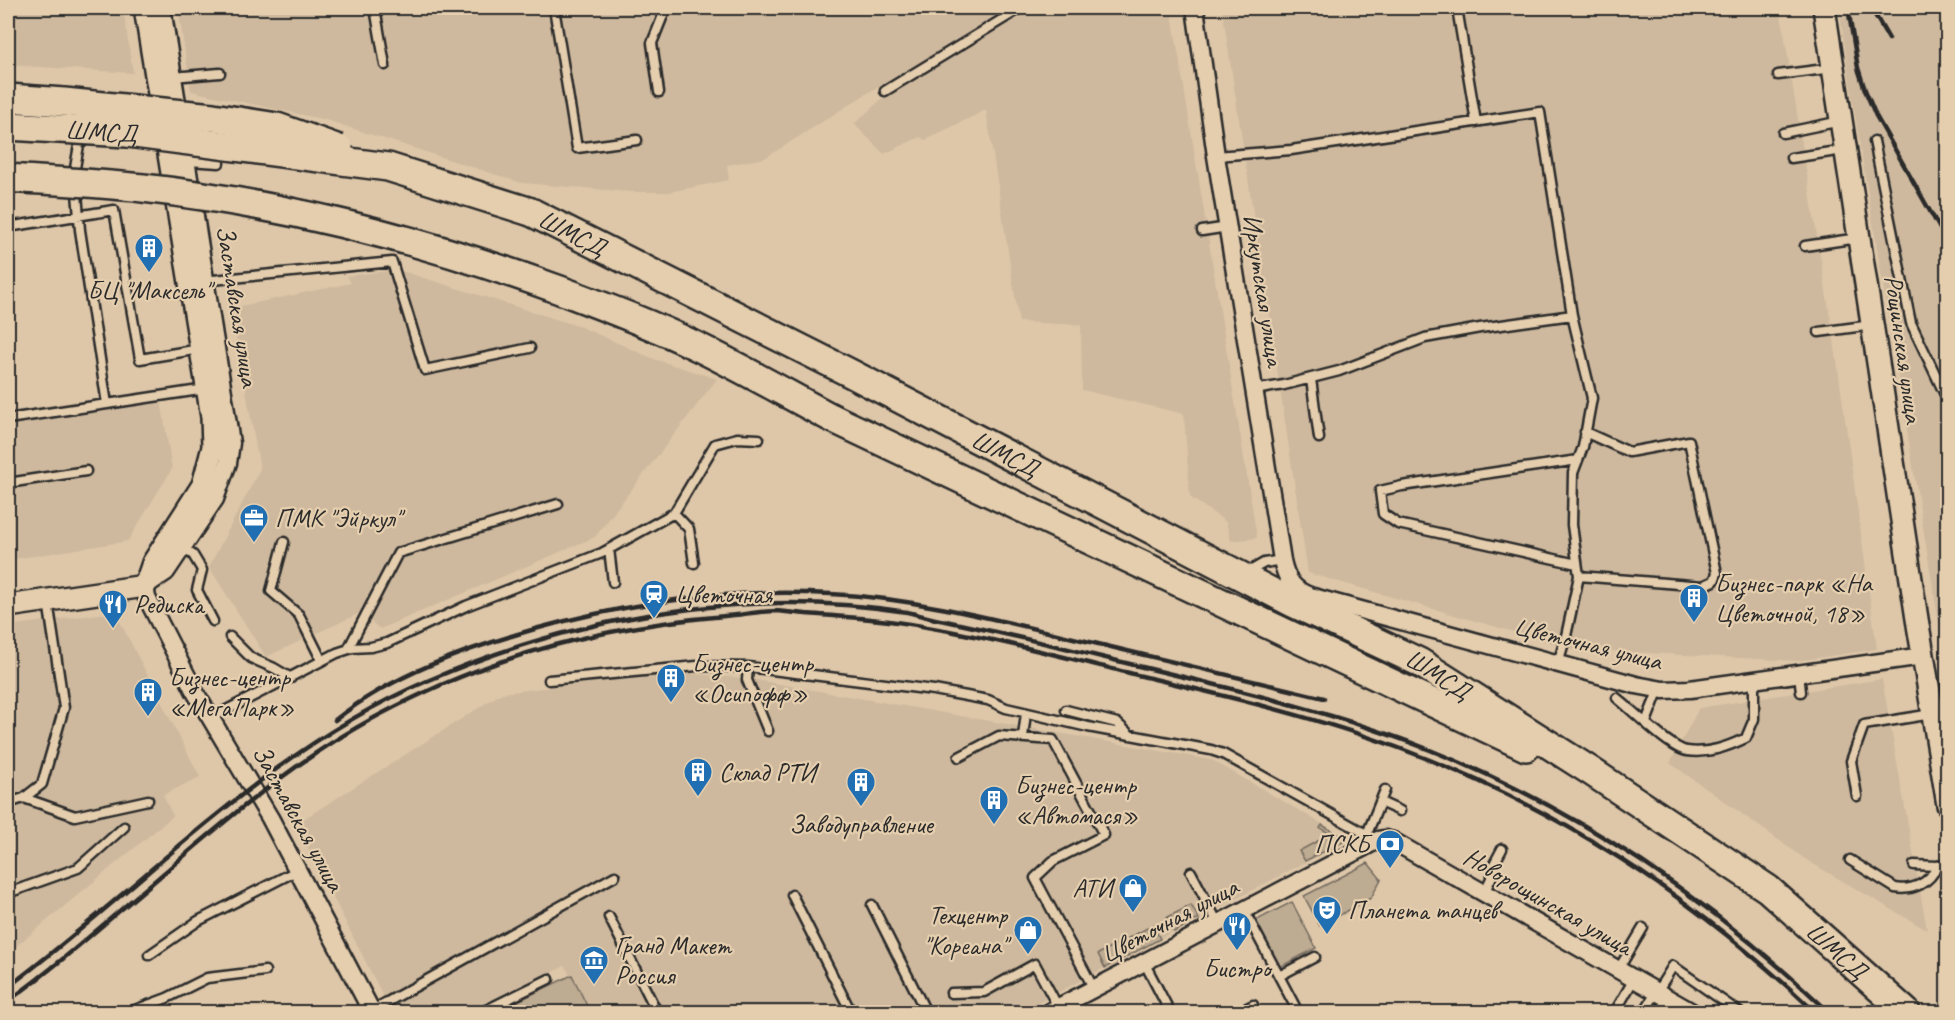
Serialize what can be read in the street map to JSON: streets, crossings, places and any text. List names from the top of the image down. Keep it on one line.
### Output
{"streets":{"main road":["ШМСД"],"street":["Иркутская улица","Заставская улица","Рощинская улица","Цветочная улица","Новорощинская улица"]},"crossings":[["Иркутская улица","Цветочная улица"],["Рощинская улица","Цветочная улица"],["Цветочная улица","Новорощинская улица"]],"places":{"building":["БЦ \"Максель\"","Бизнес-парк «На Цветочной, 18»","Бизнес-центр «Осипофф»","Бизнес-центр «МегаПарк»","Склад РТИ","Заводуправление","Бизнес-центр «Автомася»"],"office":["ПМК \"Эйркул\""],"station":["Цветочная"],"restaurant":["Редиска","Бистро"],"bank":["ПСКБ"],"shop":["АТИ","Техцентр \"Кореана\""],"theatre":["Планета танцев"],"museum":["Гранд Макет Россия"]}}
